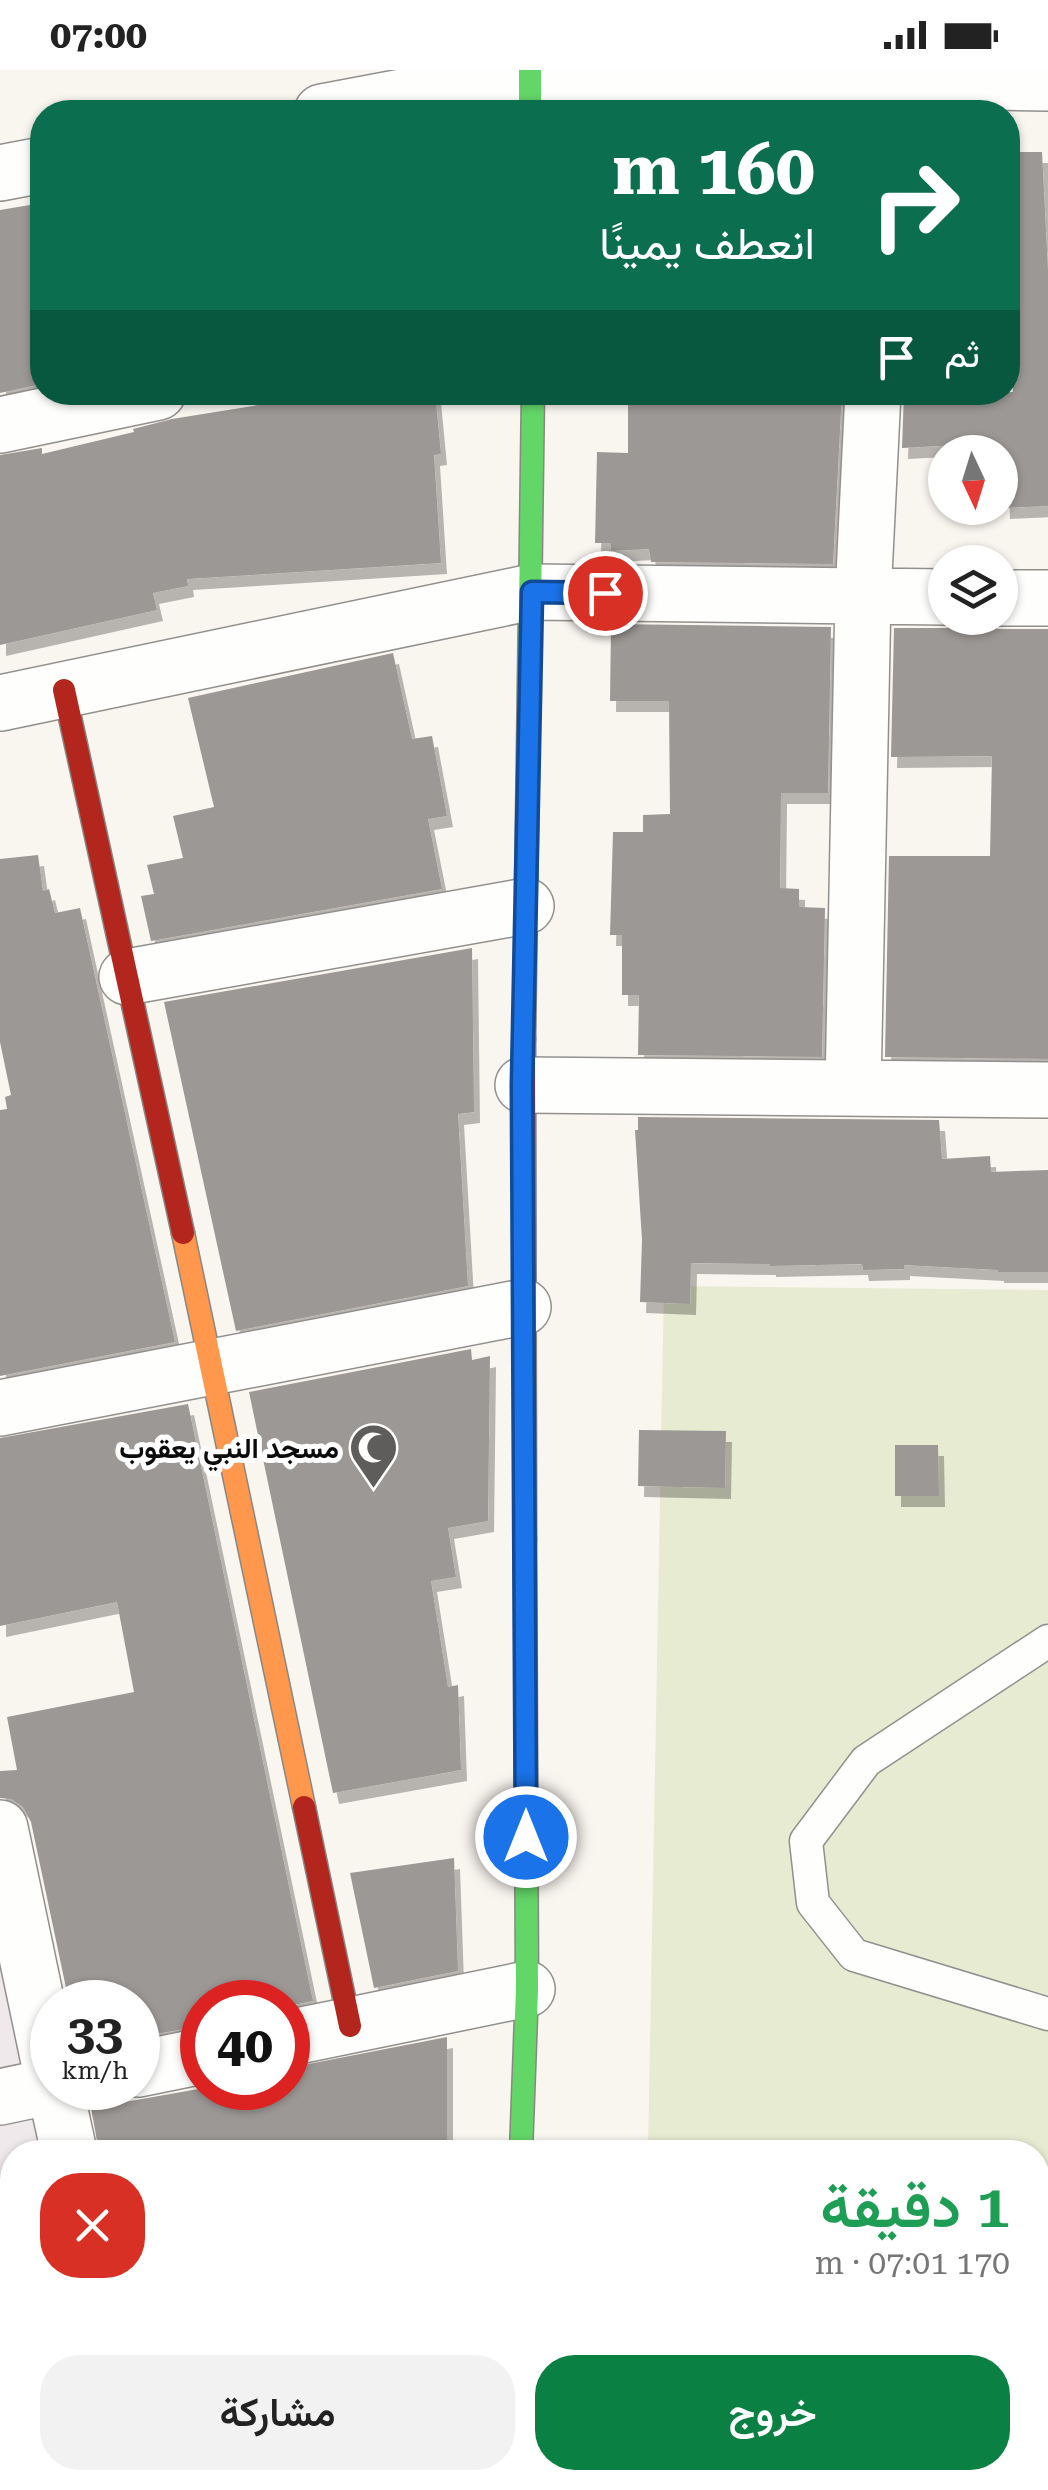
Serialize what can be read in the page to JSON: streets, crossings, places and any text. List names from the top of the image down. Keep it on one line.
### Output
{"places":{"mosque":["مسجد النبي يعقوب"]},"north":"bottom","page":{"status":"07:00","turn":["160 m","انعطف يمينًا"],"then":"ثم","speed":"33 km/h","limit":"40","heading":["1 دقيقة","170 m · 07:01"],"buttons":["خروج","مشاركة"]}}
